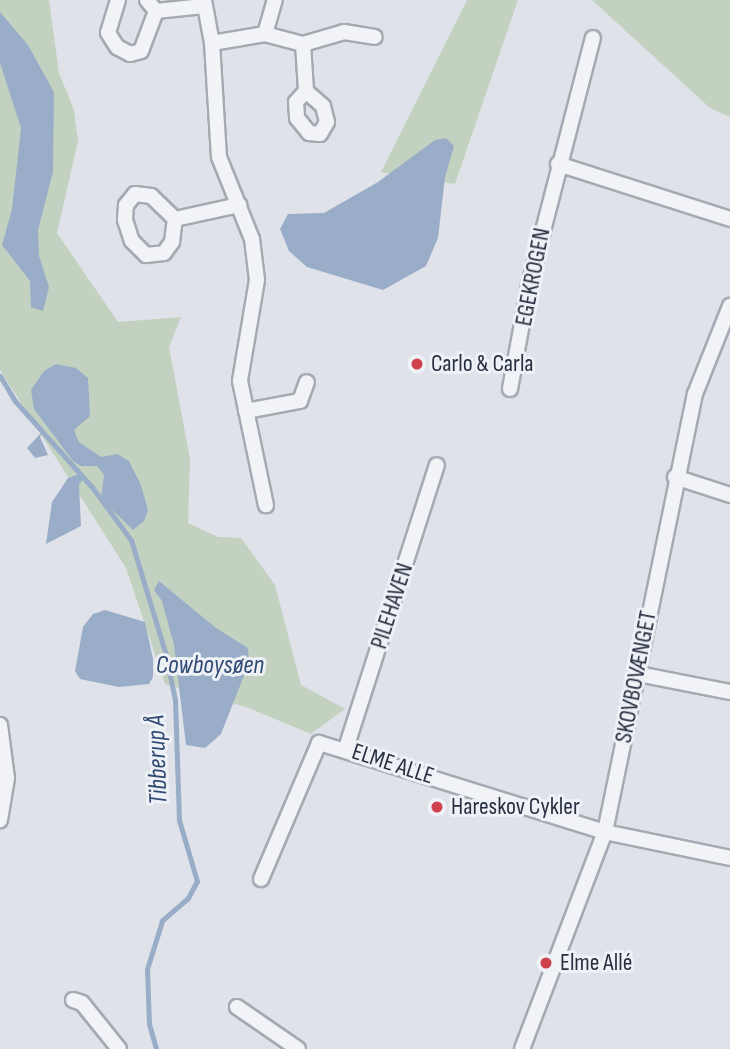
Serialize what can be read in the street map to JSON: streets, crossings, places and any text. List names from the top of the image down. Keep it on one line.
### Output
{"streets":{"street":["EGEKROGEN","PILEHAVEN","SKOVBOVÆNGET","ELME ALLE"]},"crossings":[["PILEHAVEN","ELME ALLE"],["SKOVBOVÆNGET","ELME ALLE"]],"water":["Cowboysøen","Tibberup Å"],"places":["Carlo & Carla","Hareskov Cykler","Elme Allé"]}
